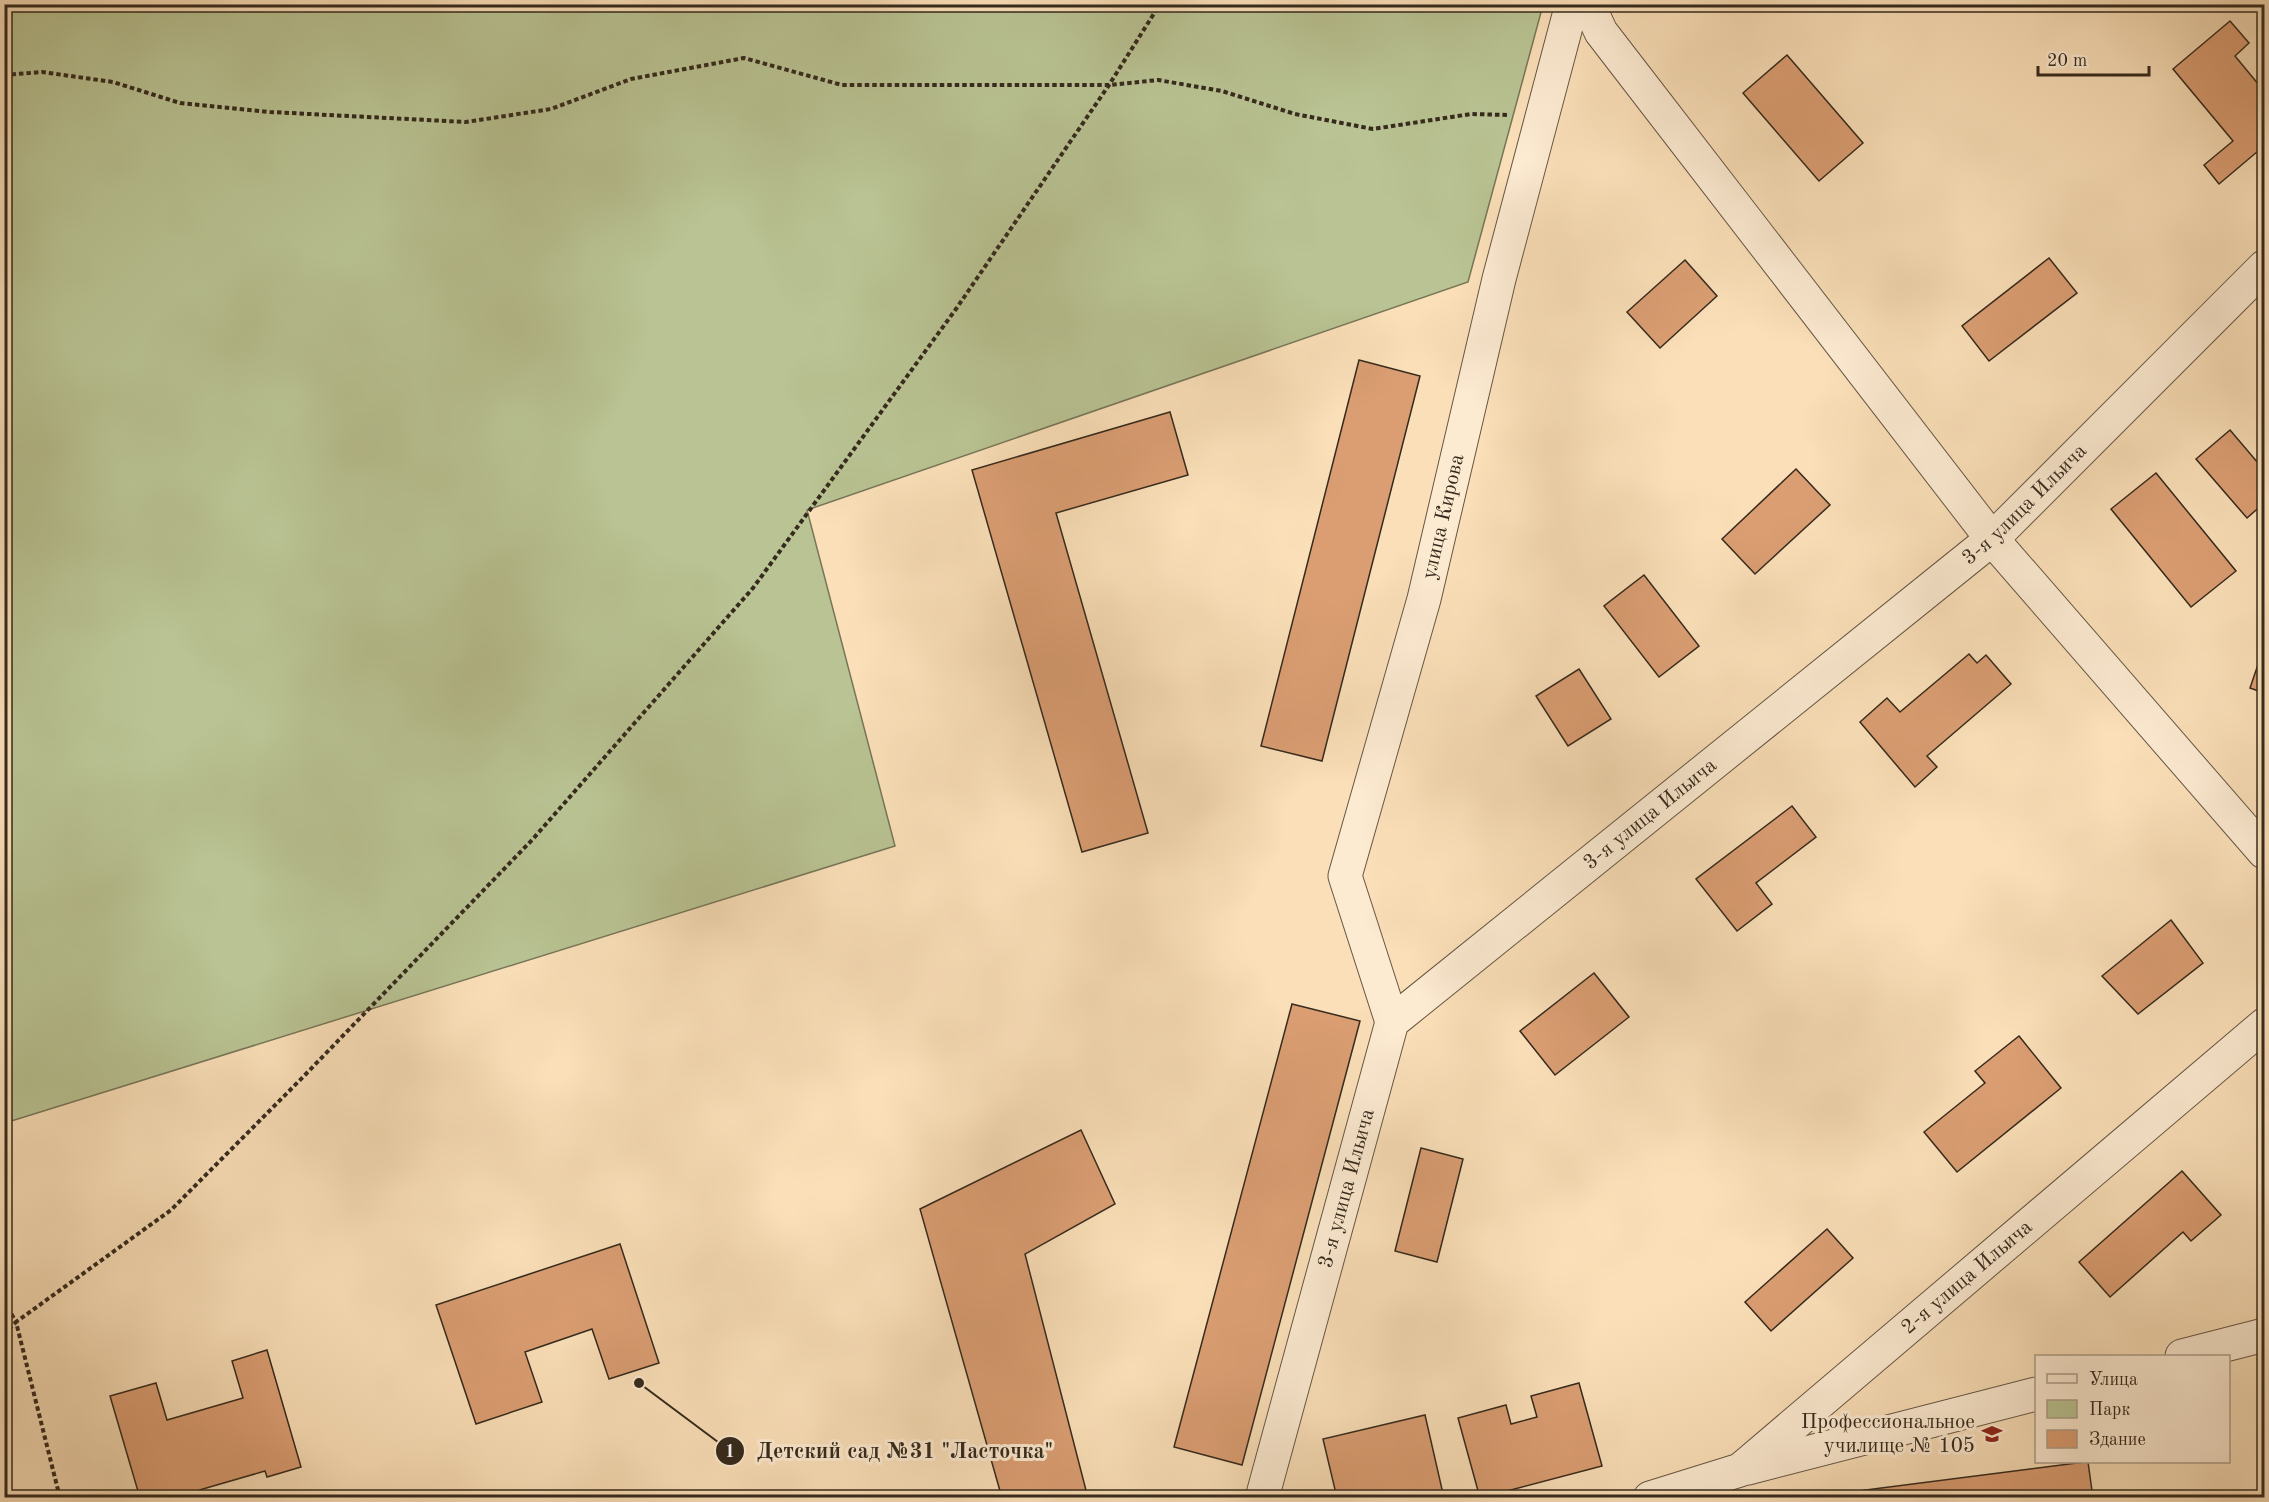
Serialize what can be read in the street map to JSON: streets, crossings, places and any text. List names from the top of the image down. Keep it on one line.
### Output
{"streets":{"street":["3-я улица Ильича","улица Кирова","2-я улица Ильича"]},"crossings":[["3-я улица Ильича","улица Кирова"]],"places":{"other":["Детский сад №31 \"Ласточка\""],"school or university":["Профессиональное училище № 105"]},"legend":["Улица","Парк","Здание"],"scale_bar":"20 m"}
